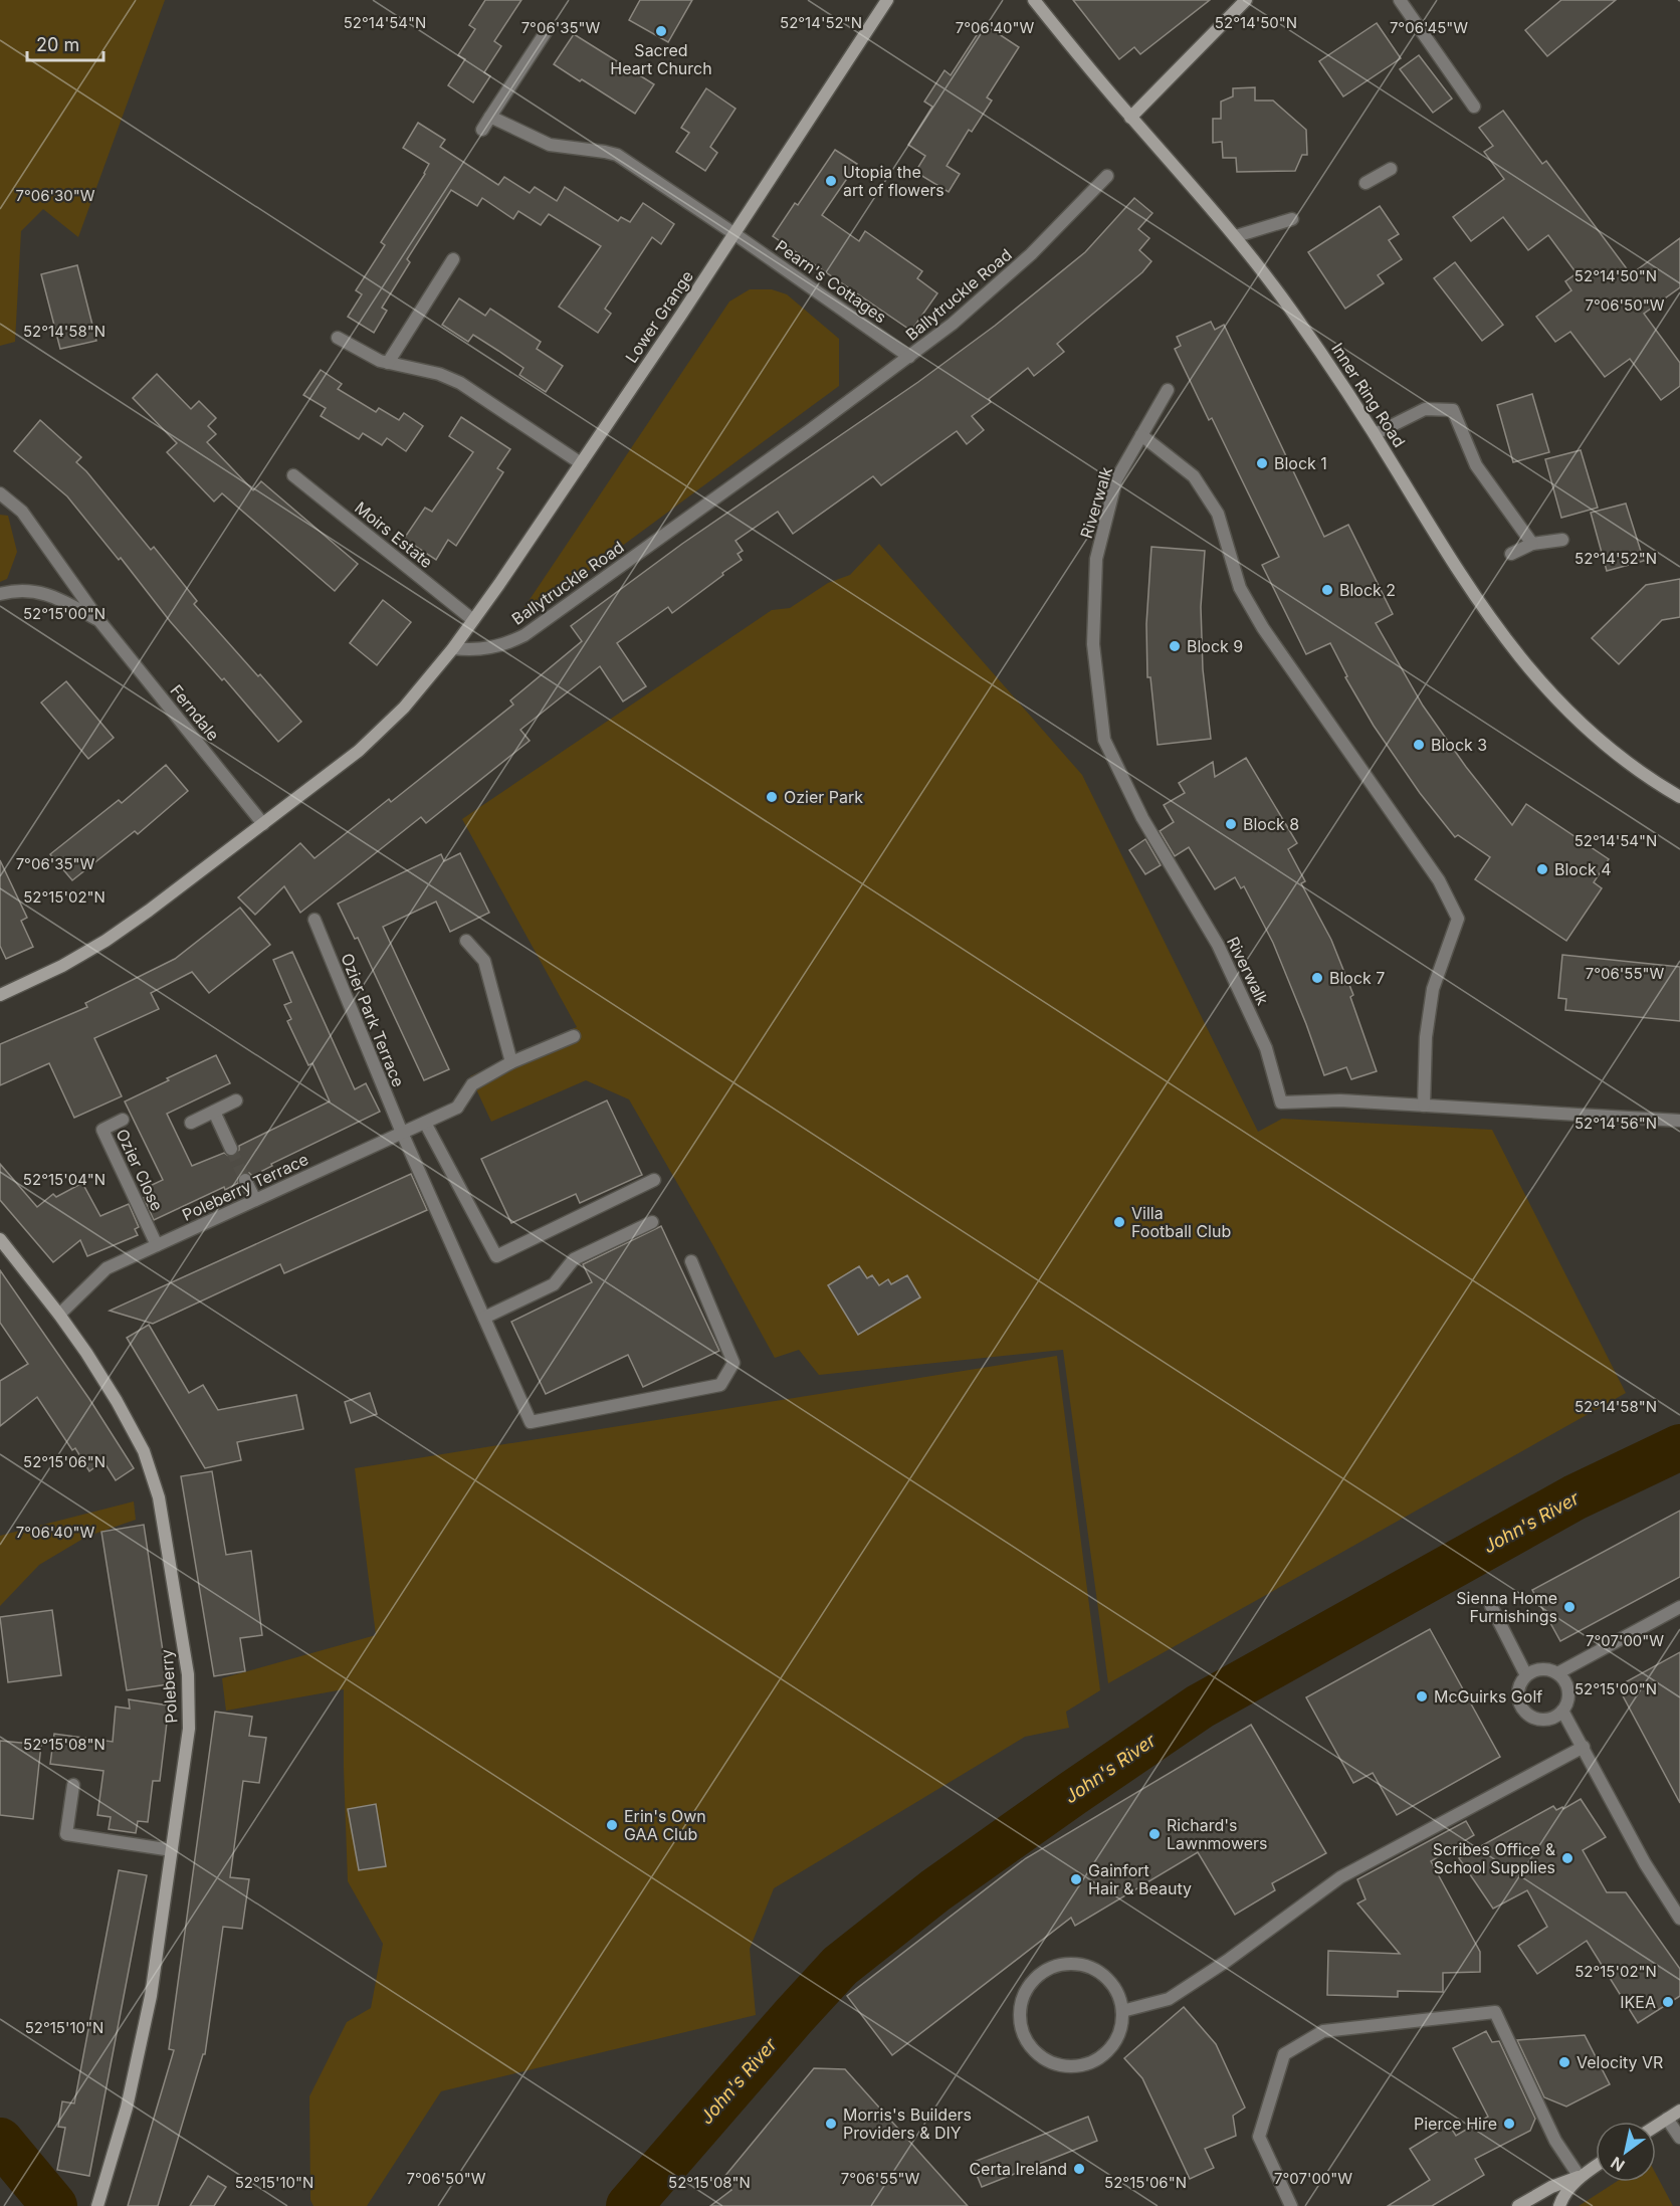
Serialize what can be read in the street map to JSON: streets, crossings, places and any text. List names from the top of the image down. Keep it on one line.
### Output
{"streets":{"main road":["Lower Grange","Inner Ring Road","Poleberry"],"street":["Pearn's Cottages","Ballytruckle Road","Riverwalk","Moirs Estate","Ferndale","Ozier Park Terrace","Ozier Close","Poleberry Terrace"]},"crossings":[["Pearn's Cottages","Ballytruckle Road"],["Pearn's Cottages","Lower Grange"],["Ballytruckle Road","Lower Grange"],["Lower Grange","Moirs Estate"],["Ozier Park Terrace","Poleberry Terrace"],["Ozier Close","Poleberry Terrace"],["Poleberry Terrace","Poleberry"]],"water":["John's River"],"places":["Sacred Heart Church","Utopia the art of flowers","Block 1","Block 2","Block 9","Block 3","Ozier Park","Block 8","Block 4","Block 7","Villa Football Club","Sienna Home Furnishings","McGuirks Golf","Erin's Own GAA Club","Richard's Lawnmowers","Scribes Office & School Supplies","Gainfort Hair & Beauty","IKEA","Velocity VR","Morris's Builders Providers & DIY","Pierce Hire","Certa Ireland"],"scale_bar":"20 m","north":"bottom left","coordinates":["52°14'54\"N","52°14'50\"N","52°14'52\"N","7°06'35\"W","7°06'40\"W","7°06'45\"W","7°06'30\"W","7°06'50\"W","52°14'58\"N","52°15'00\"N","52°15'02\"N","7°06'55\"W","52°14'56\"N","52°15'04\"N","52°15'06\"N","7°07'00\"W","52°15'08\"N","52°15'10\"N"]}
